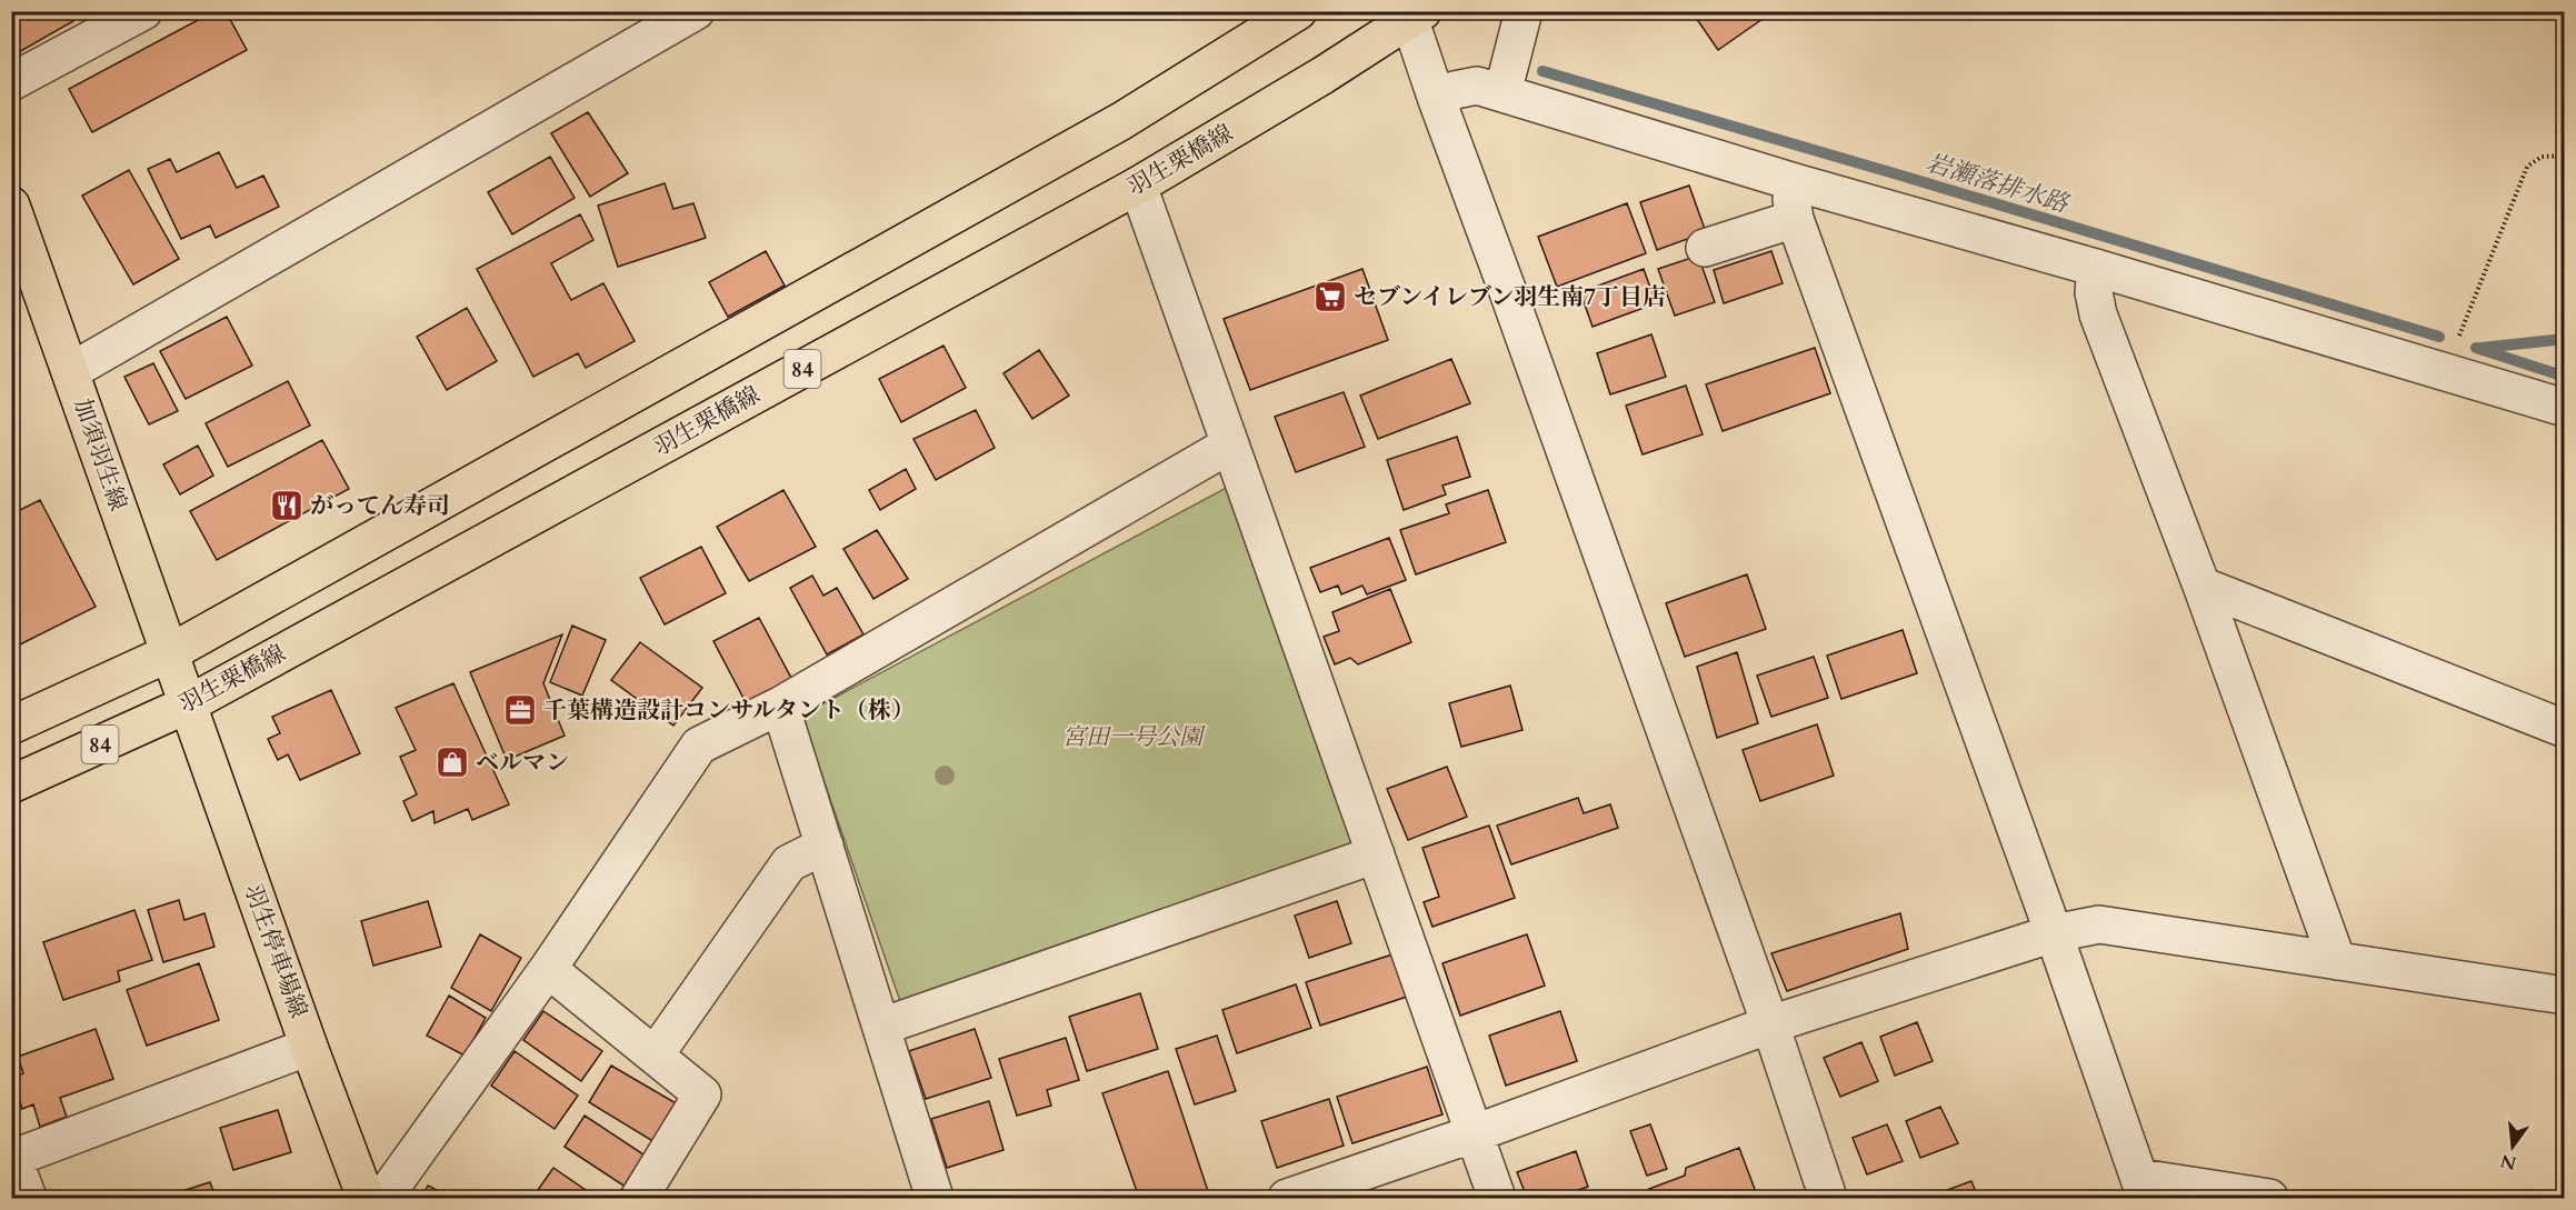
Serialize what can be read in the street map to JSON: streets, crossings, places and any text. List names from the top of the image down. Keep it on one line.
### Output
{"streets":{"main road":["羽生栗橋線","84","加須羽生線","羽生停車場線"]},"crossings":[["羽生栗橋線","加須羽生線"],["羽生栗橋線","羽生停車場線"],["84","加須羽生線"],["加須羽生線","羽生停車場線"]],"water":["岩瀬落排水路"],"parks":["宮田一号公園"],"places":{"supermarket":["セブンイレブン羽生南7丁目店"],"restaurant":["がってん寿司"],"office":["千葉構造設計コンサルタント（株）"],"shop":["ベルマン"]},"north":"bottom"}
